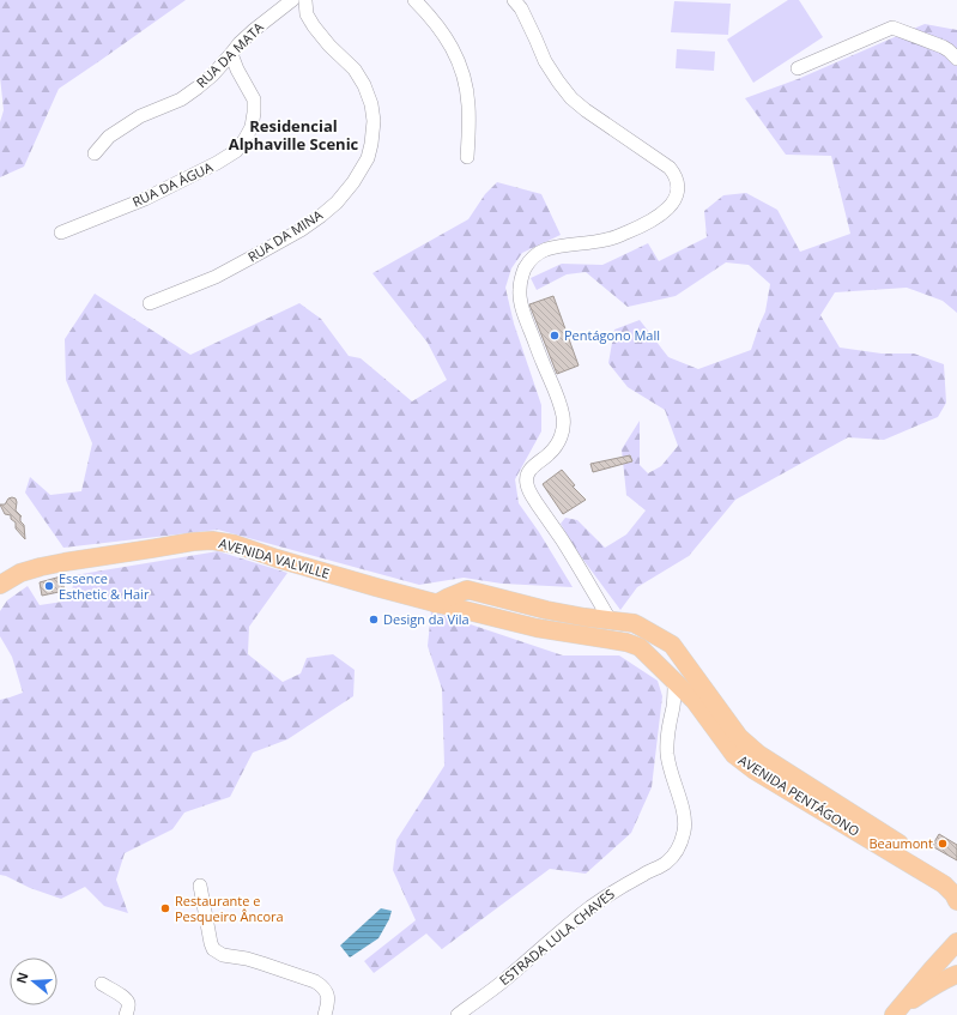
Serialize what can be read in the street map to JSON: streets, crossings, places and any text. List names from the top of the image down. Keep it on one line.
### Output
{"streets":{"main road":["AVENIDA VALVILLE","AVENIDA PENTÁGONO"],"street":["RUA DA MATA","RUA DA ÁGUA","RUA DA MINA","ESTRADA LULA CHAVES"]},"crossings":[["RUA DA MATA","RUA DA ÁGUA"],["RUA DA MATA","RUA DA MINA"],["AVENIDA VALVILLE","AVENIDA PENTÁGONO"],["AVENIDA PENTÁGONO","ESTRADA LULA CHAVES"]],"districts":["Residencial Alphaville Scenic"],"places":["Pentágono Mall","Essence Esthetic & Hair","Design da Vila","Beaumont","Restaurante e Pesqueiro Âncora"],"north":"left"}
